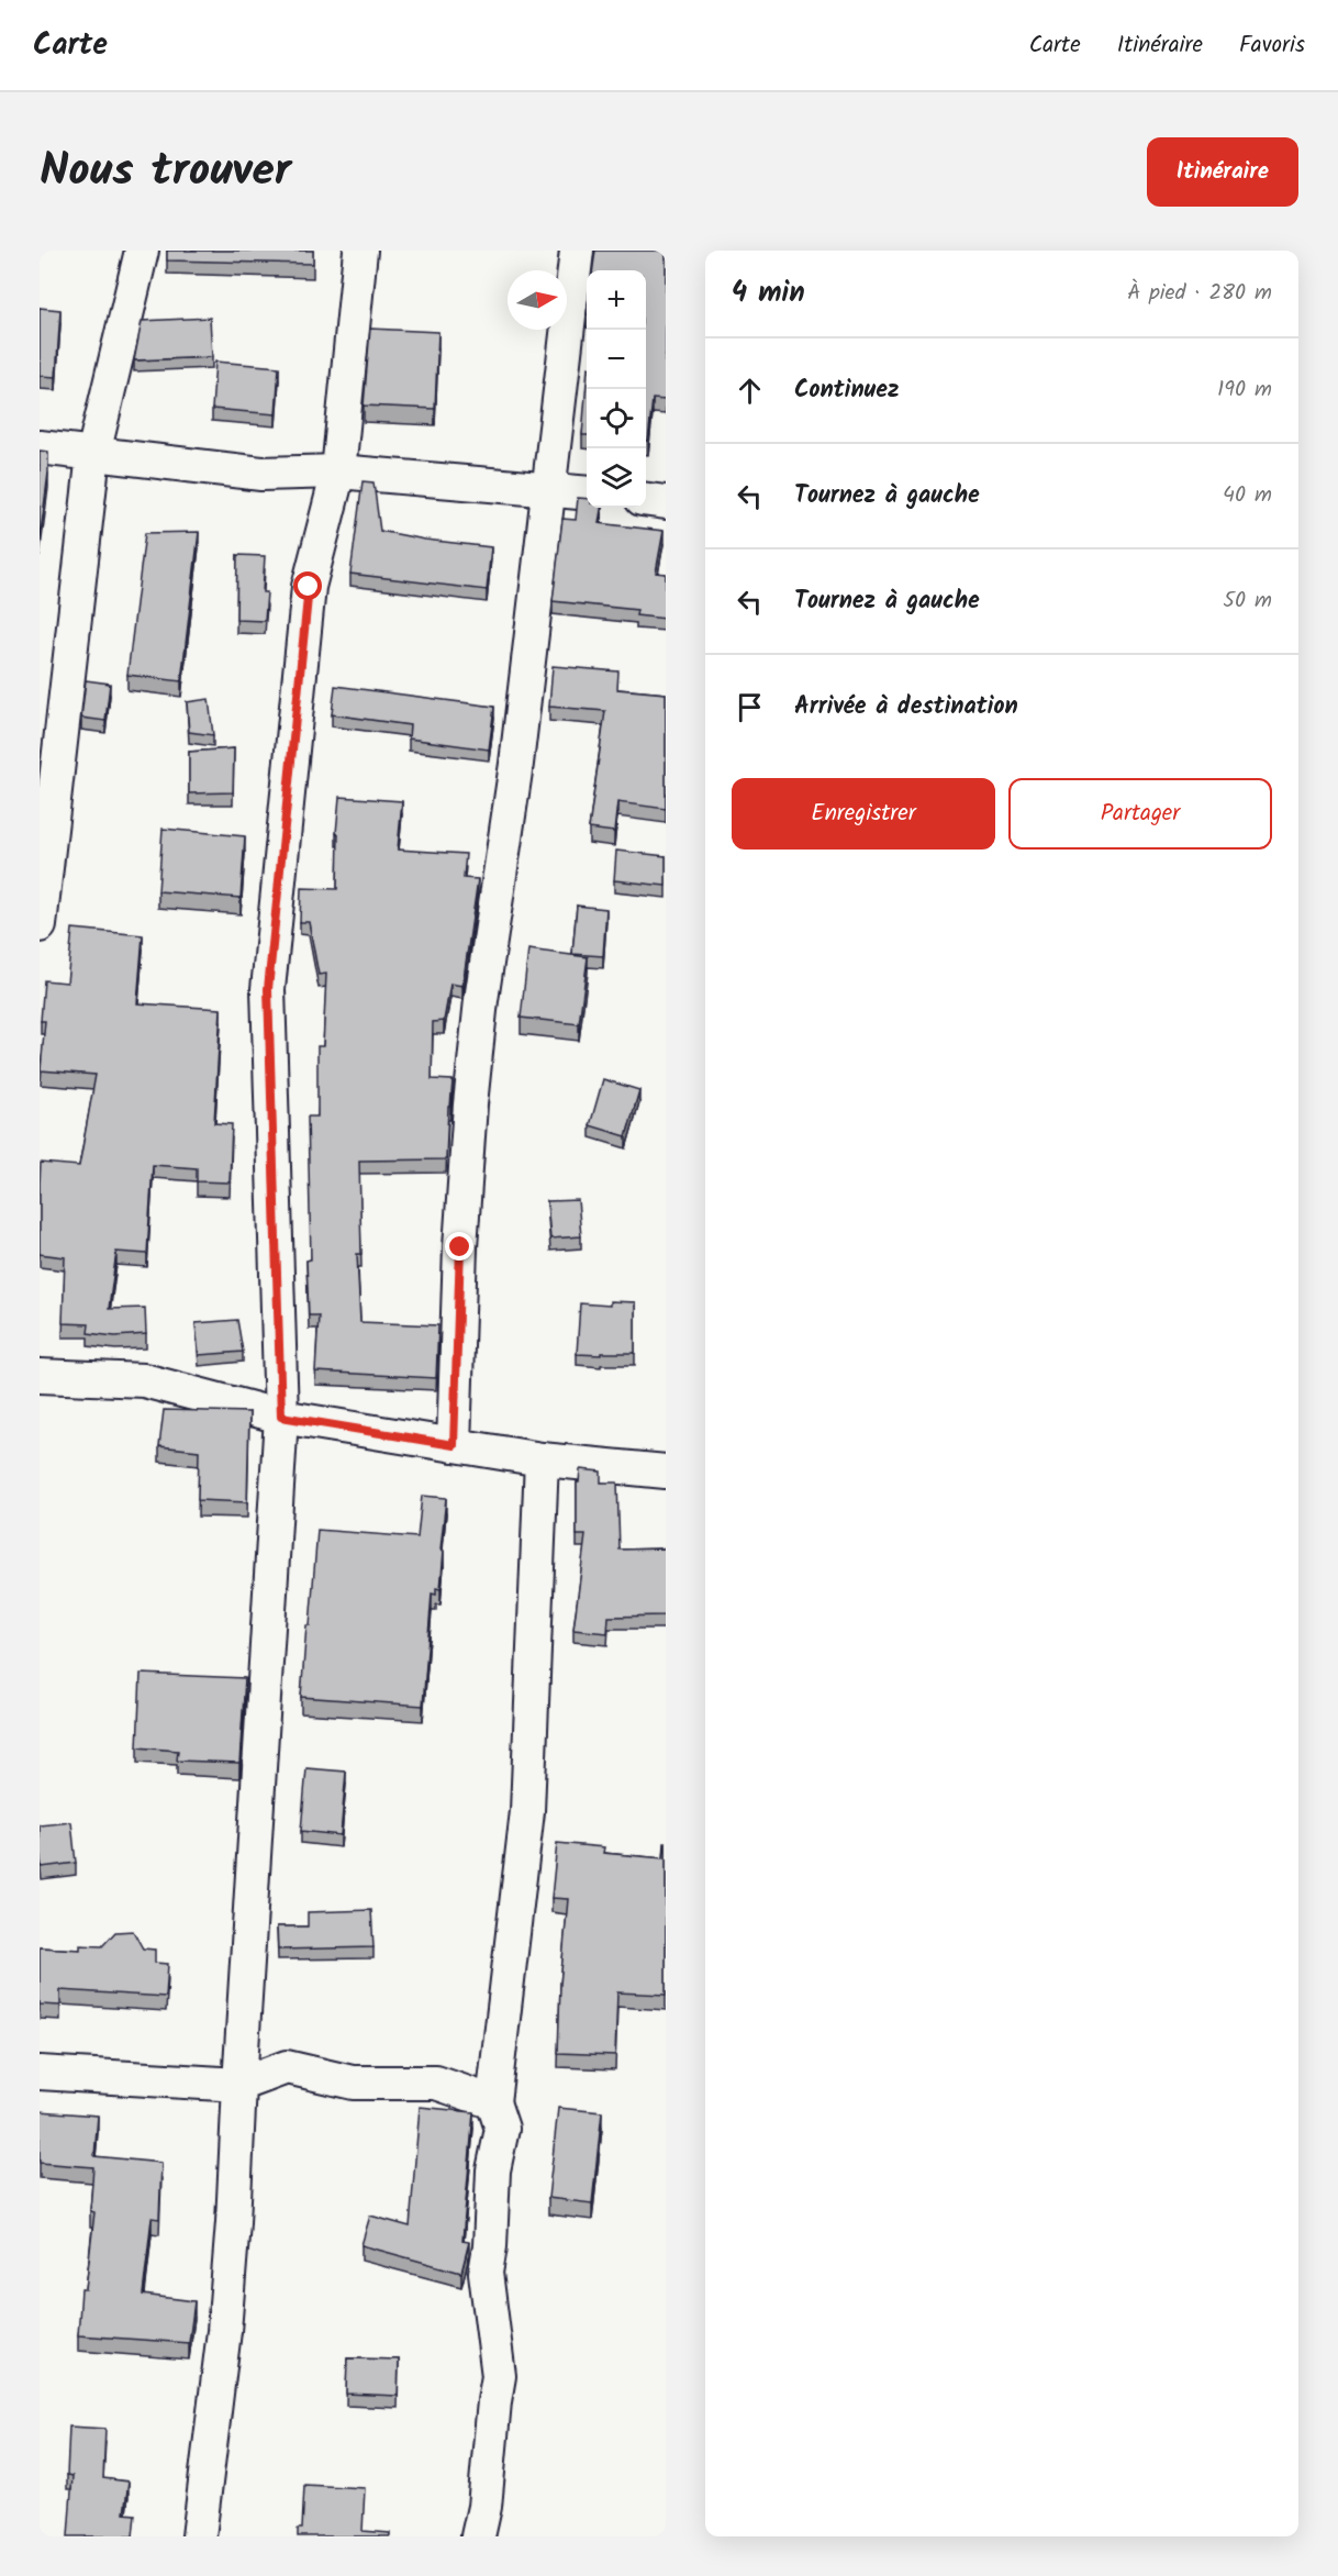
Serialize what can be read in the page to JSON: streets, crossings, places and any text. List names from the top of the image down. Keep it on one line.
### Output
{"north":"right","page":{"header":"Carte","nav":["Carte","Itinéraire","Favoris"],"title":"Nous trouver","buttons":["Itinéraire",["Enregistrer","Partager"]],"heading":["4 min","À pied · 280 m"],"map_buttons":["+","−"],"list":[["Continuez","190 m"],["Tournez à gauche","40 m"],["Tournez à gauche","50 m"],"Arrivée à destination"]}}
